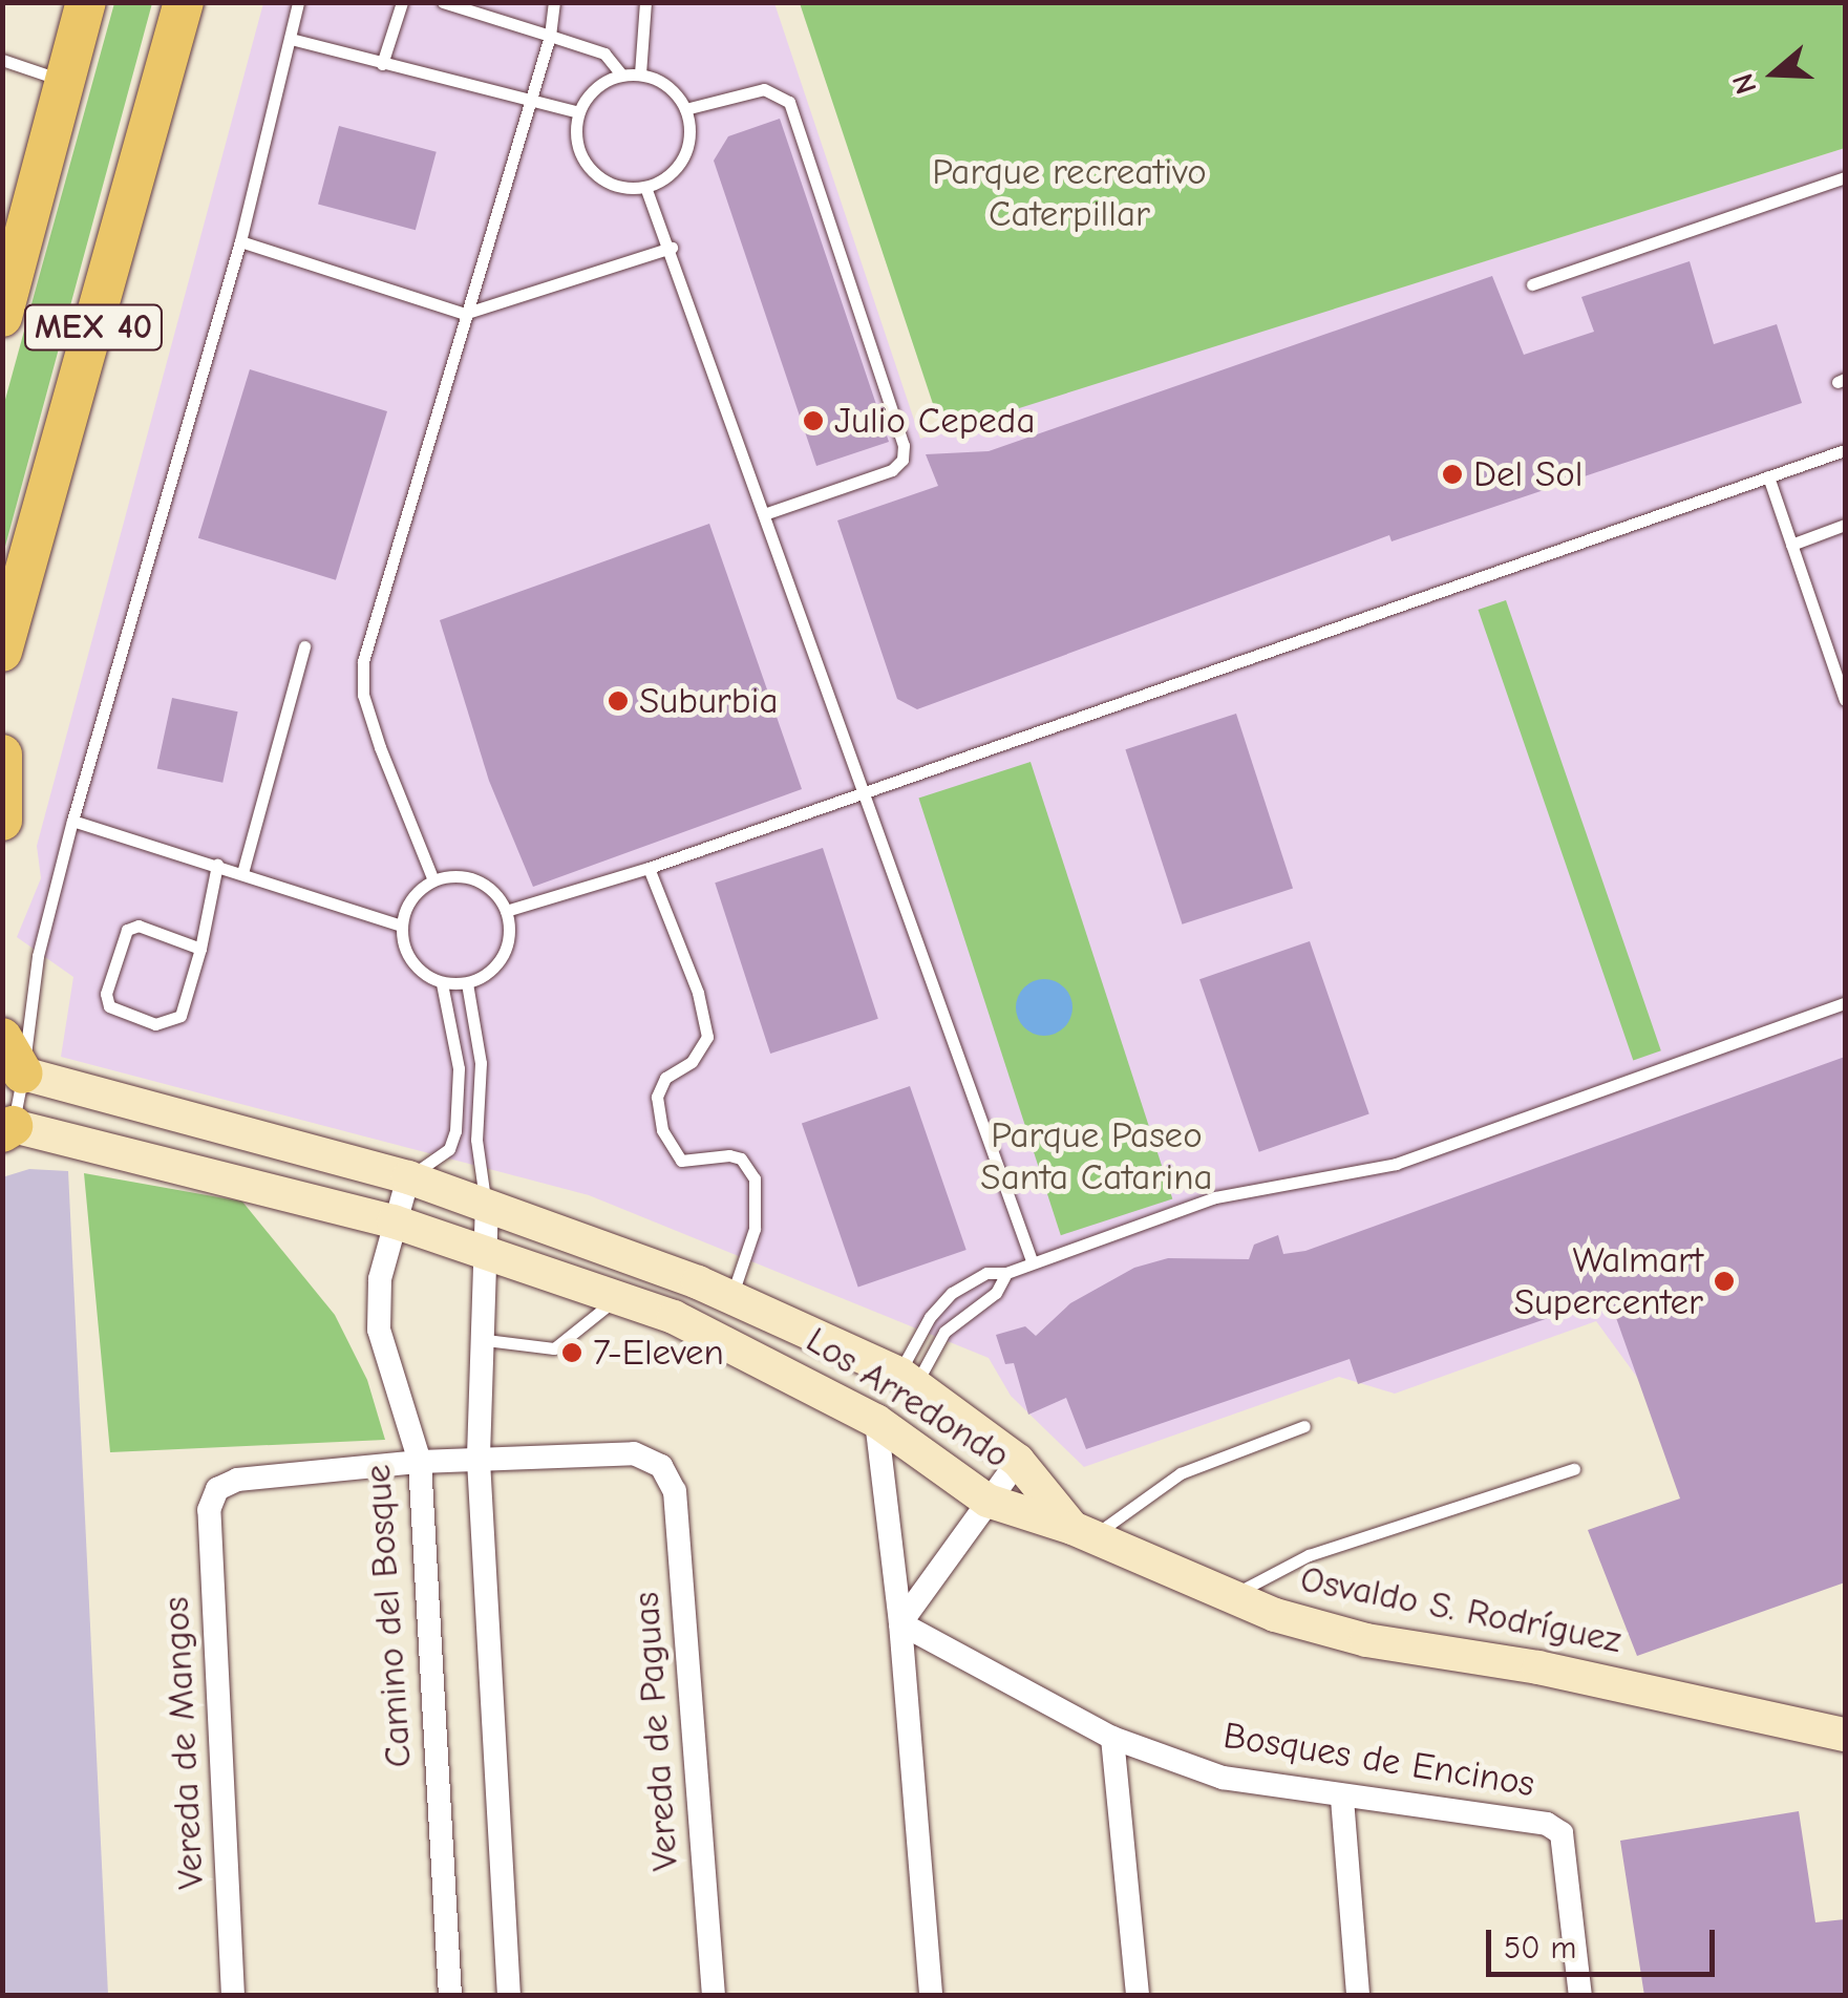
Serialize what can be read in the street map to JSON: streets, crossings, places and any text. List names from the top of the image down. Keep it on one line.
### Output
{"streets":{"main road":["MEX 40"],"street":["Los Arredondo","Osvaldo S. Rodríguez","Camino del Bosque","Vereda de Paguas","Vereda de Mangos","Bosques de Encinos"]},"crossings":[["Los Arredondo","Osvaldo S. Rodríguez"],["Los Arredondo","Camino del Bosque"],["Camino del Bosque","Vereda de Mangos"]],"parks":["Parque recreativo Caterpillar","Parque Paseo Santa Catarina"],"places":["Julio Cepeda","Del Sol","Suburbia","Walmart Supercenter","7-Eleven"],"scale_bar":"50 m","north":"left"}
